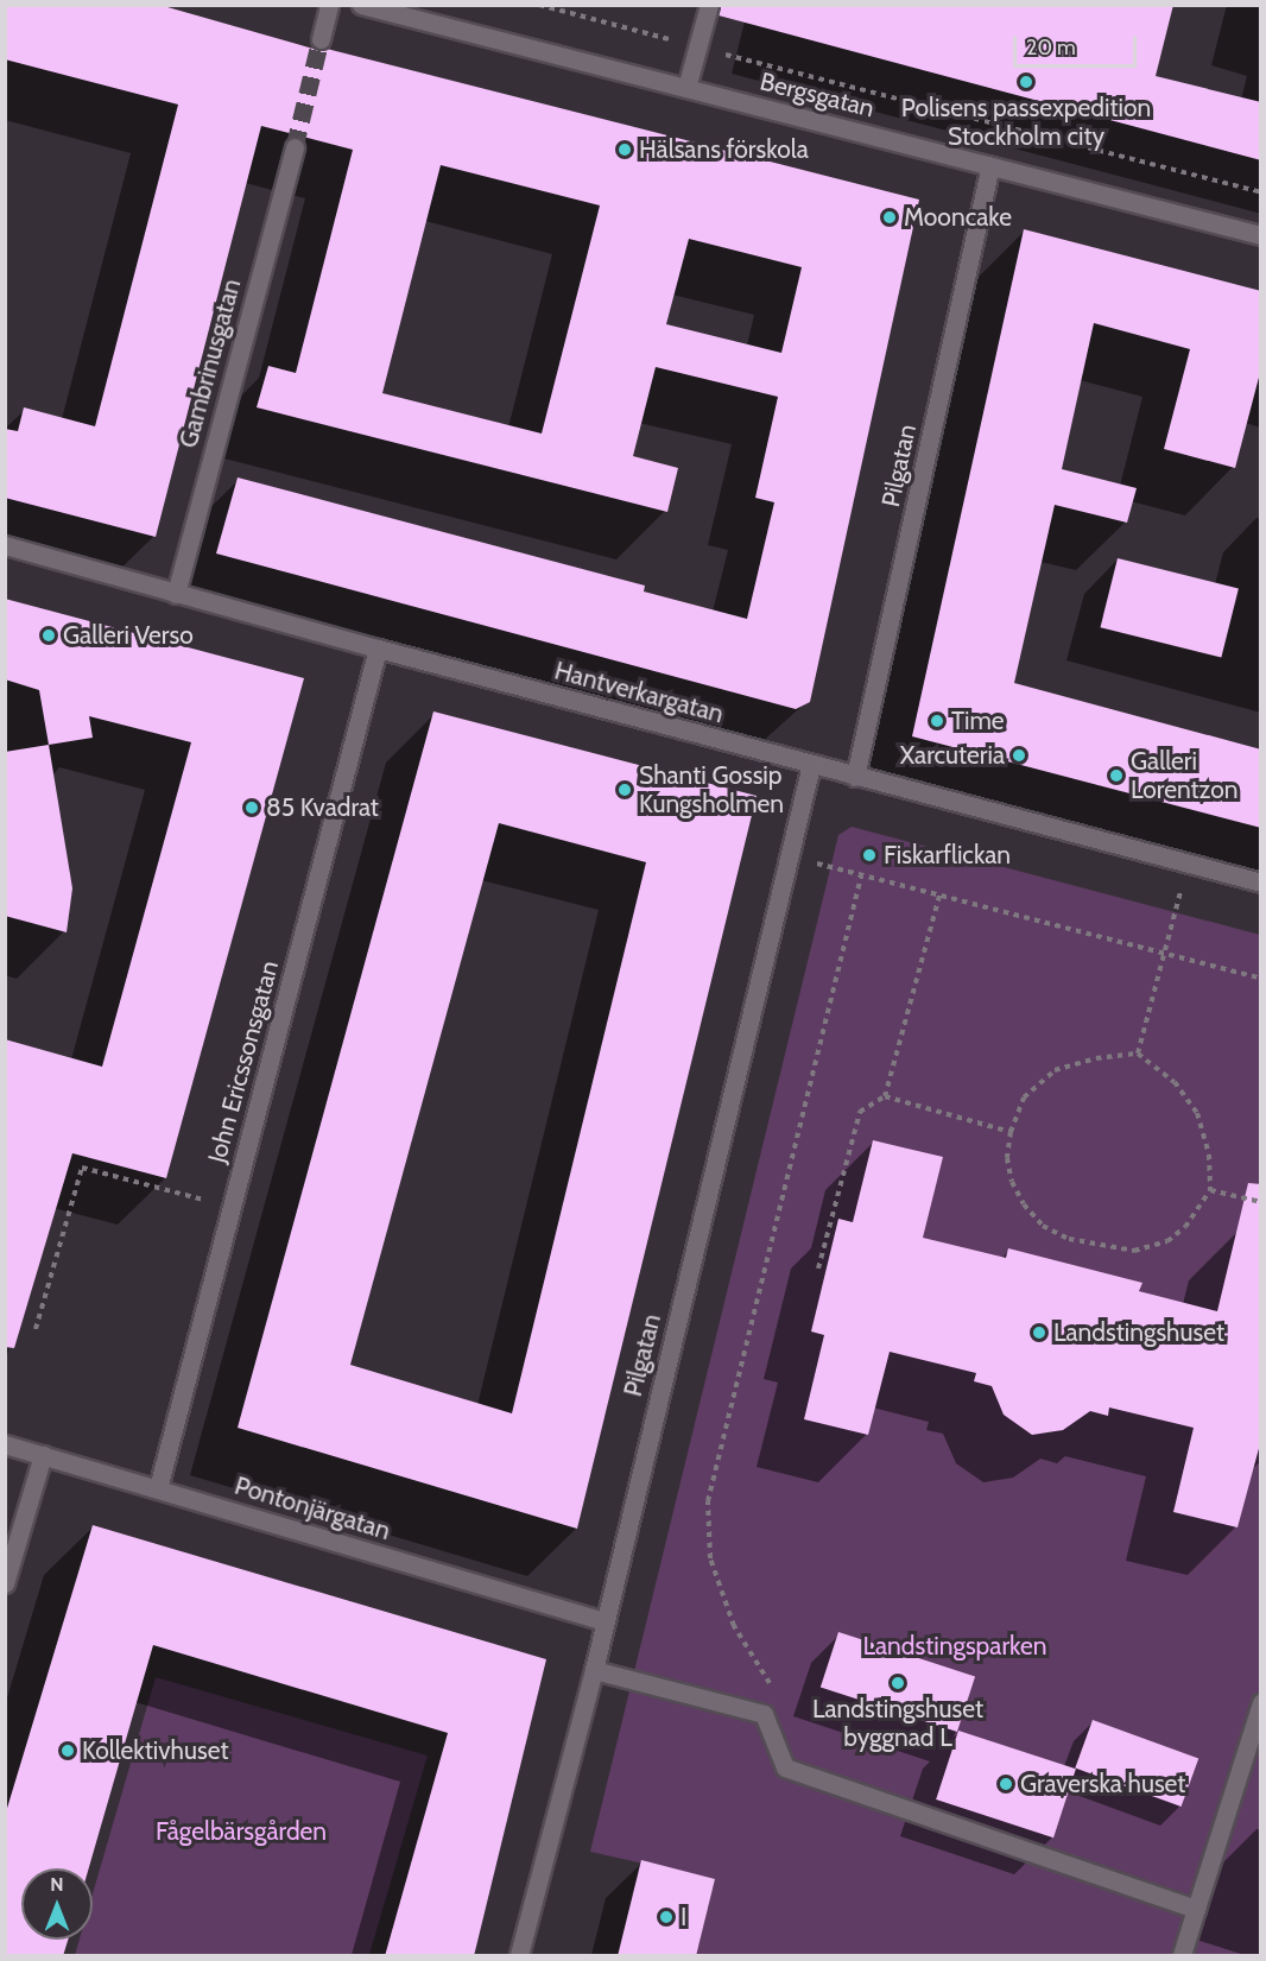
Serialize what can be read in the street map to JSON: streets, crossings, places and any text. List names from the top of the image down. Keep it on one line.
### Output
{"streets":{"street":["Bergsgatan","Gambrinusgatan","Pilgatan","Hantverkargatan","John Ericssonsgatan","Pontonjärgatan"]},"crossings":[["Bergsgatan","Pilgatan"],["Gambrinusgatan","Hantverkargatan"],["Pilgatan","Hantverkargatan"],["Pilgatan","Pontonjärgatan"],["Hantverkargatan","John Ericssonsgatan"],["John Ericssonsgatan","Pontonjärgatan"]],"parks":["Landstingsparken","Fågelbärsgården"],"places":["Polisens passexpedition Stockholm city","Hälsans förskola","Mooncake","Galleri Verso","Time","Xarcuteria","Galleri Lorentzon","Shanti Gossip Kungsholmen","85 Kvadrat","Fiskarflickan","Landstingshuset","Landstingshuset byggnad L","Kollektivhuset","Graverska huset","I"],"scale_bar":"20 m","north":"top"}
